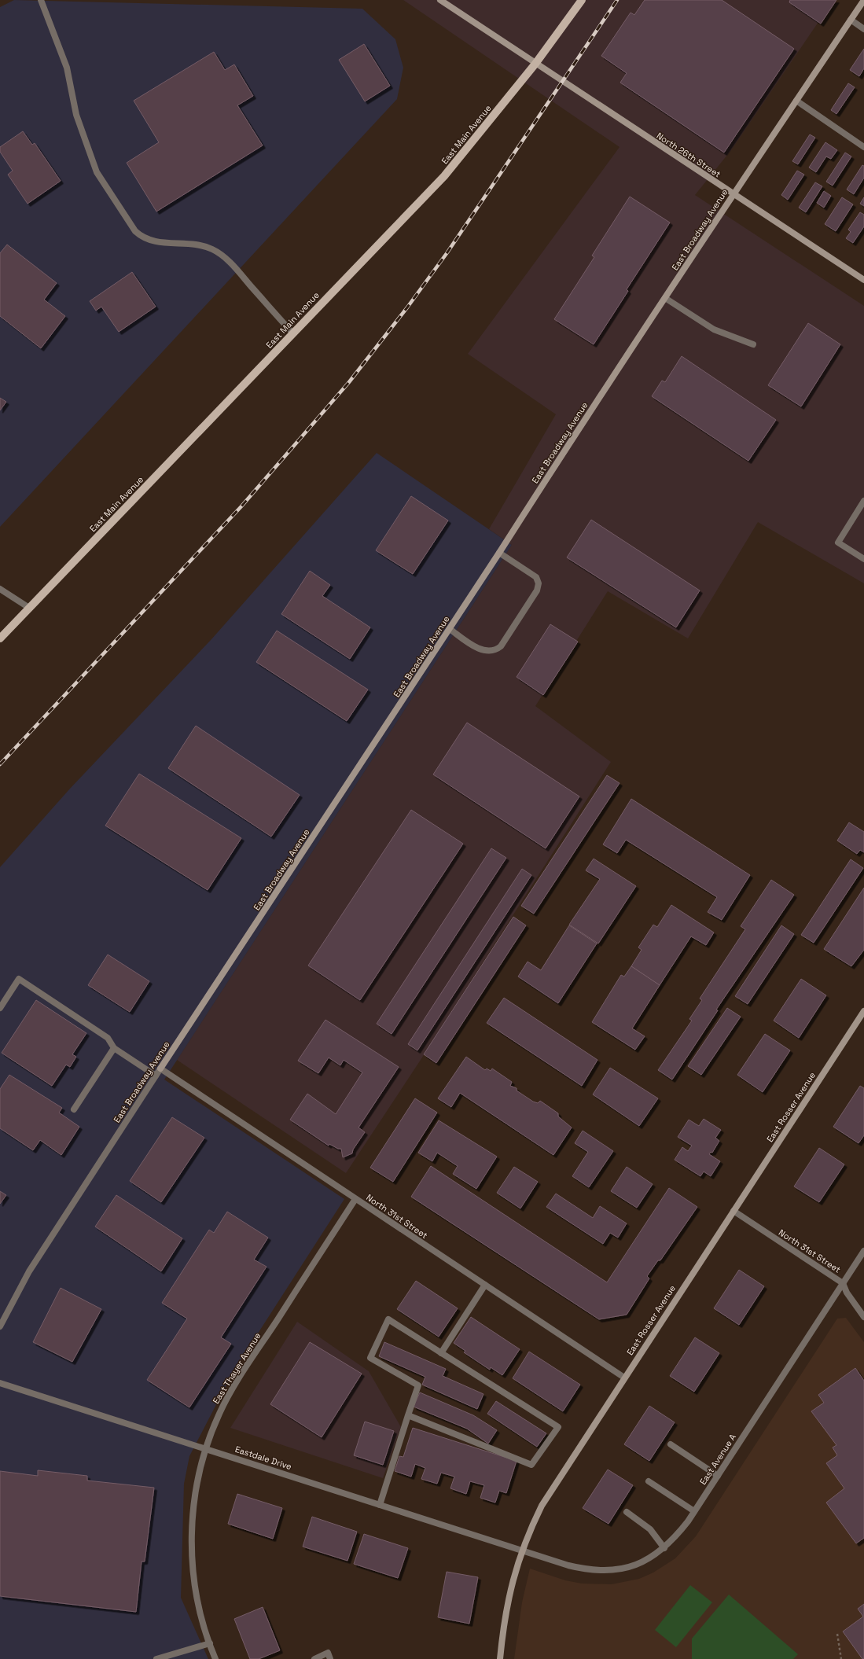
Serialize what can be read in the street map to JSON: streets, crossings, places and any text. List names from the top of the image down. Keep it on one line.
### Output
{"streets":{"main road":["East Main Avenue"],"street":["North 26th Street","East Broadway Avenue","East Rosser Avenue","North 31st Street","East Thayer Avenue","Eastdale Drive","East Avenue A"]},"crossings":[["East Main Avenue","North 26th Street"],["North 26th Street","East Broadway Avenue"],["East Broadway Avenue","North 31st Street"],["East Rosser Avenue","North 31st Street"],["East Rosser Avenue","Eastdale Drive"],["East Rosser Avenue","East Avenue A"],["North 31st Street","East Thayer Avenue"],["North 31st Street","East Avenue A"],["East Thayer Avenue","Eastdale Drive"],["Eastdale Drive","East Avenue A"]]}
